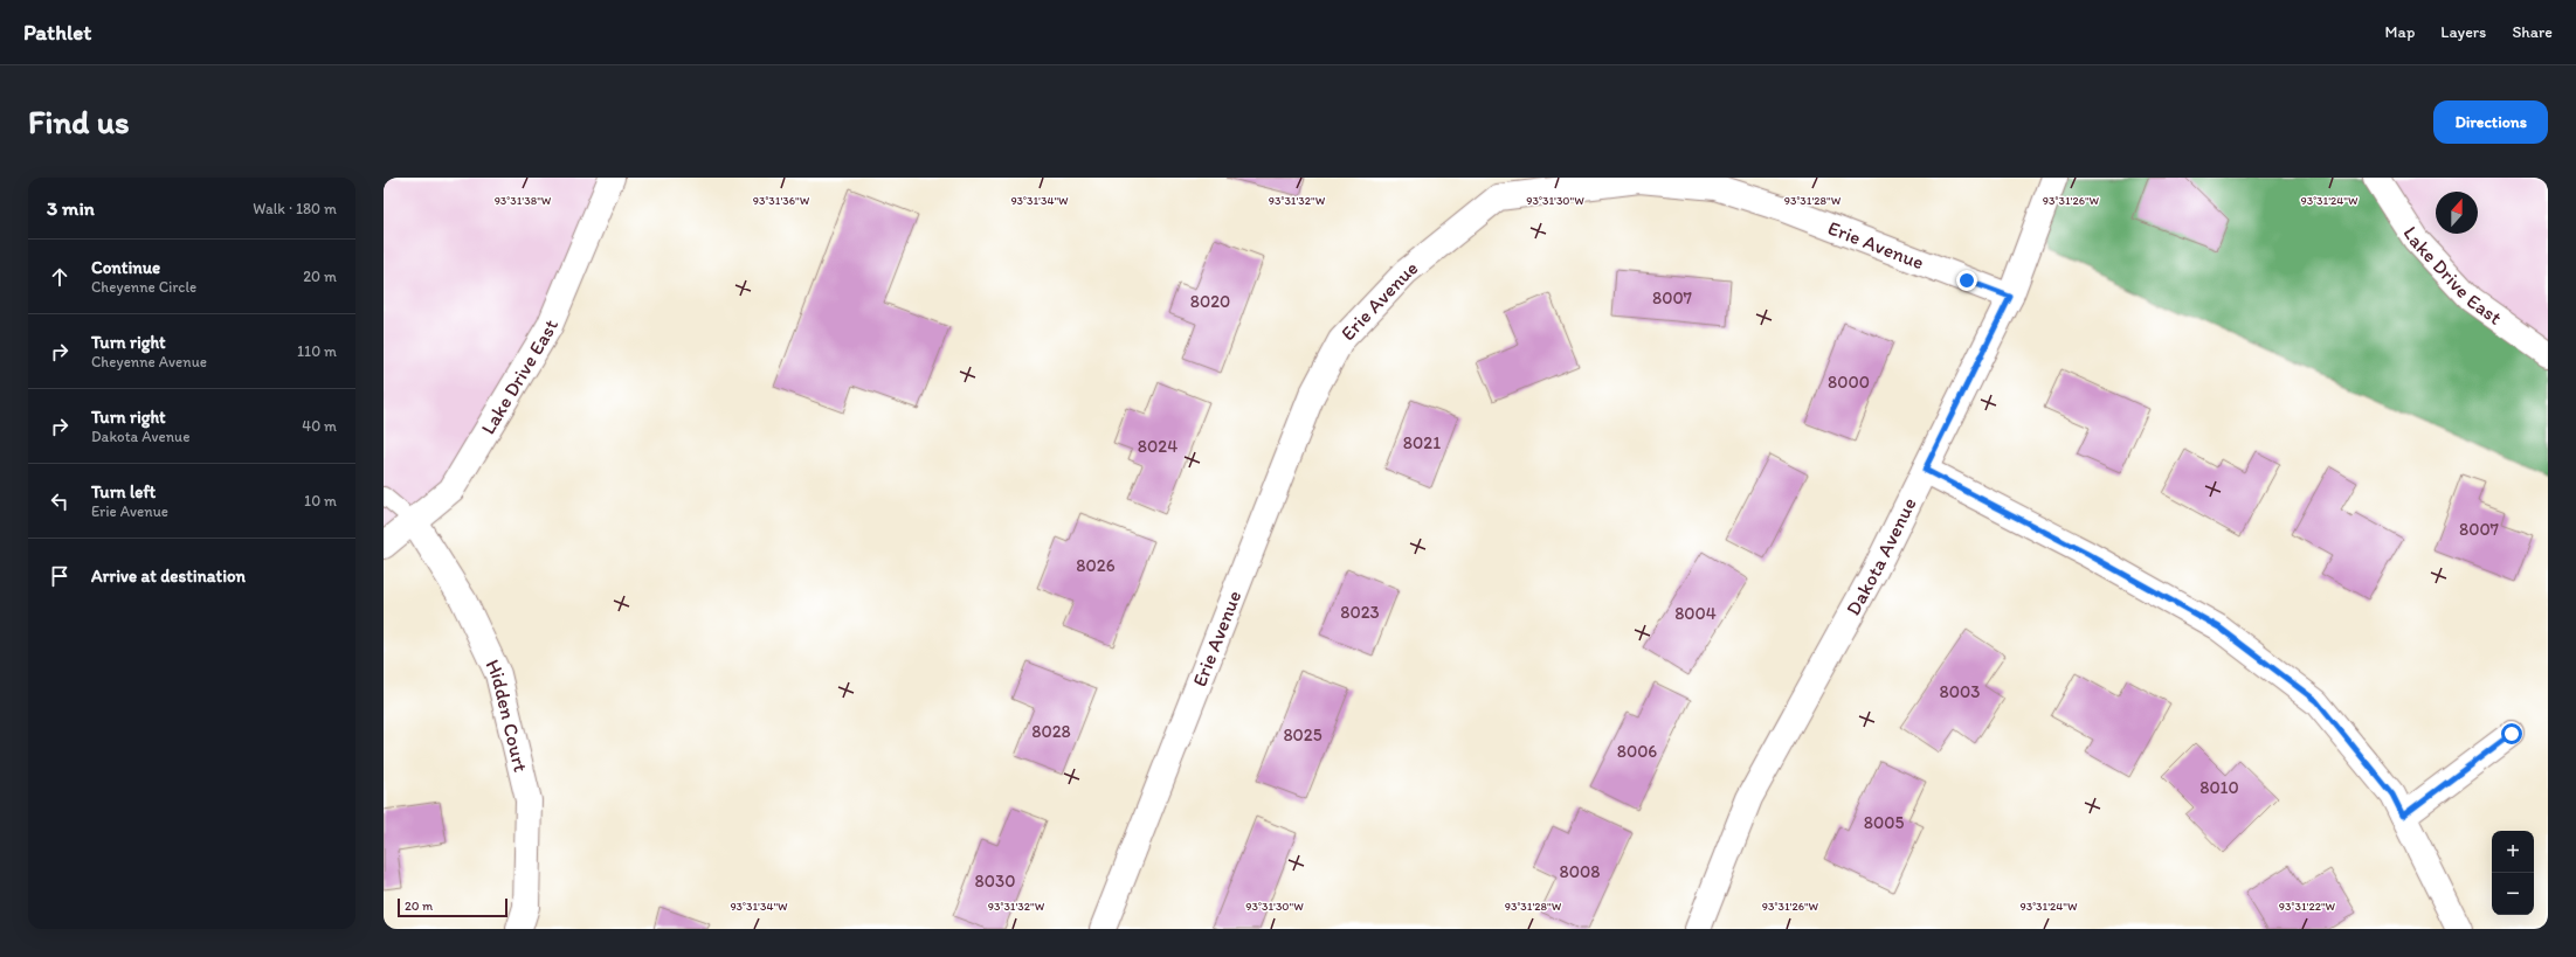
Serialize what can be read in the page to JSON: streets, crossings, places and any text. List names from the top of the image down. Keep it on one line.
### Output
{"streets":{"street":["Erie Avenue","Lake Drive East","Dakota Avenue","Hidden Court"]},"crossings":[["Erie Avenue","Dakota Avenue"],["Lake Drive East","Hidden Court"]],"house_numbers":["8007","8020","8000","8021","8024","8007","8026","8023","8004","8003","8028","8025","8006","8010","8005","8008","8030"],"scale_bar":"20 m","north":"top","page":{"header":"Pathlet","nav":["Map","Layers","Share"],"buttons":"Directions","title":"Find us","heading":["3 min","Walk · 180 m"],"list":[["Continue","Cheyenne Circle","20 m"],["Turn right","Cheyenne Avenue","110 m"],["Turn right","Dakota Avenue","40 m"],["Turn left","Erie Avenue","10 m"],"Arrive at destination"],"map_buttons":["+","−"],"scale":"20 m"},"coordinates":["93°31'36\"W","93°31'34\"W","93°31'26\"W","93°31'24\"W","93°31'38\"W","93°31'32\"W","93°31'30\"W","93°31'28\"W","93°31'22\"W"]}
